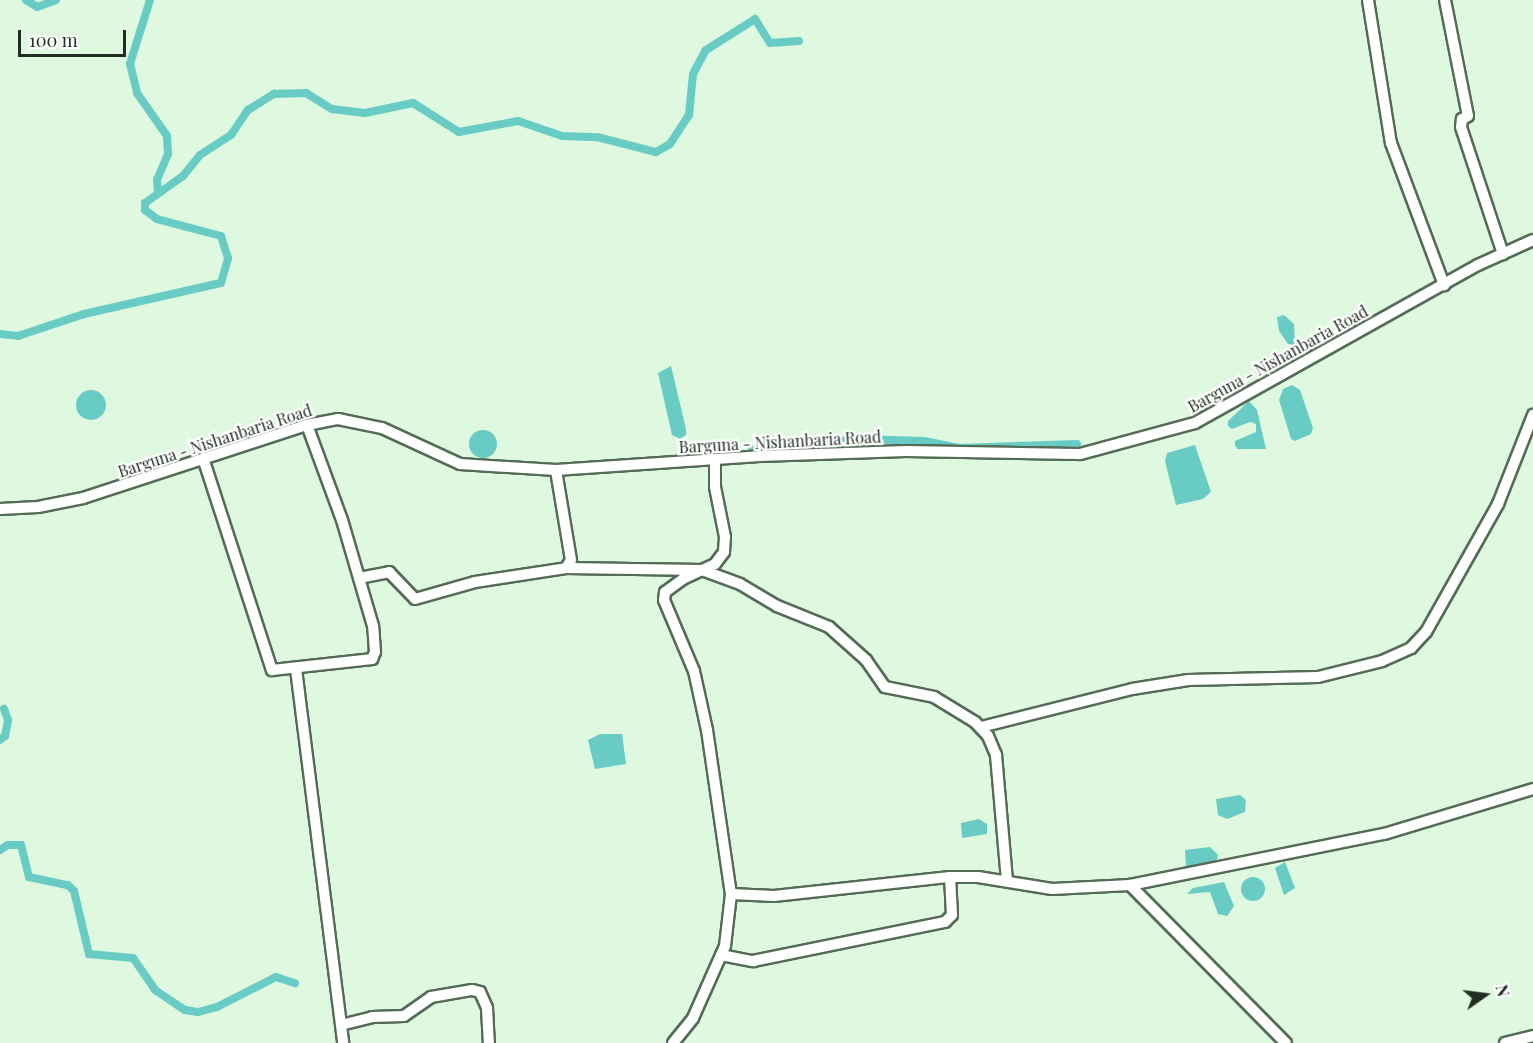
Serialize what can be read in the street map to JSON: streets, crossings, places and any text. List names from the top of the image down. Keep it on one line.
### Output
{"streets":{"street":["Barguna - Nishanbaria Road"]},"scale_bar":"100 m","north":"right"}
